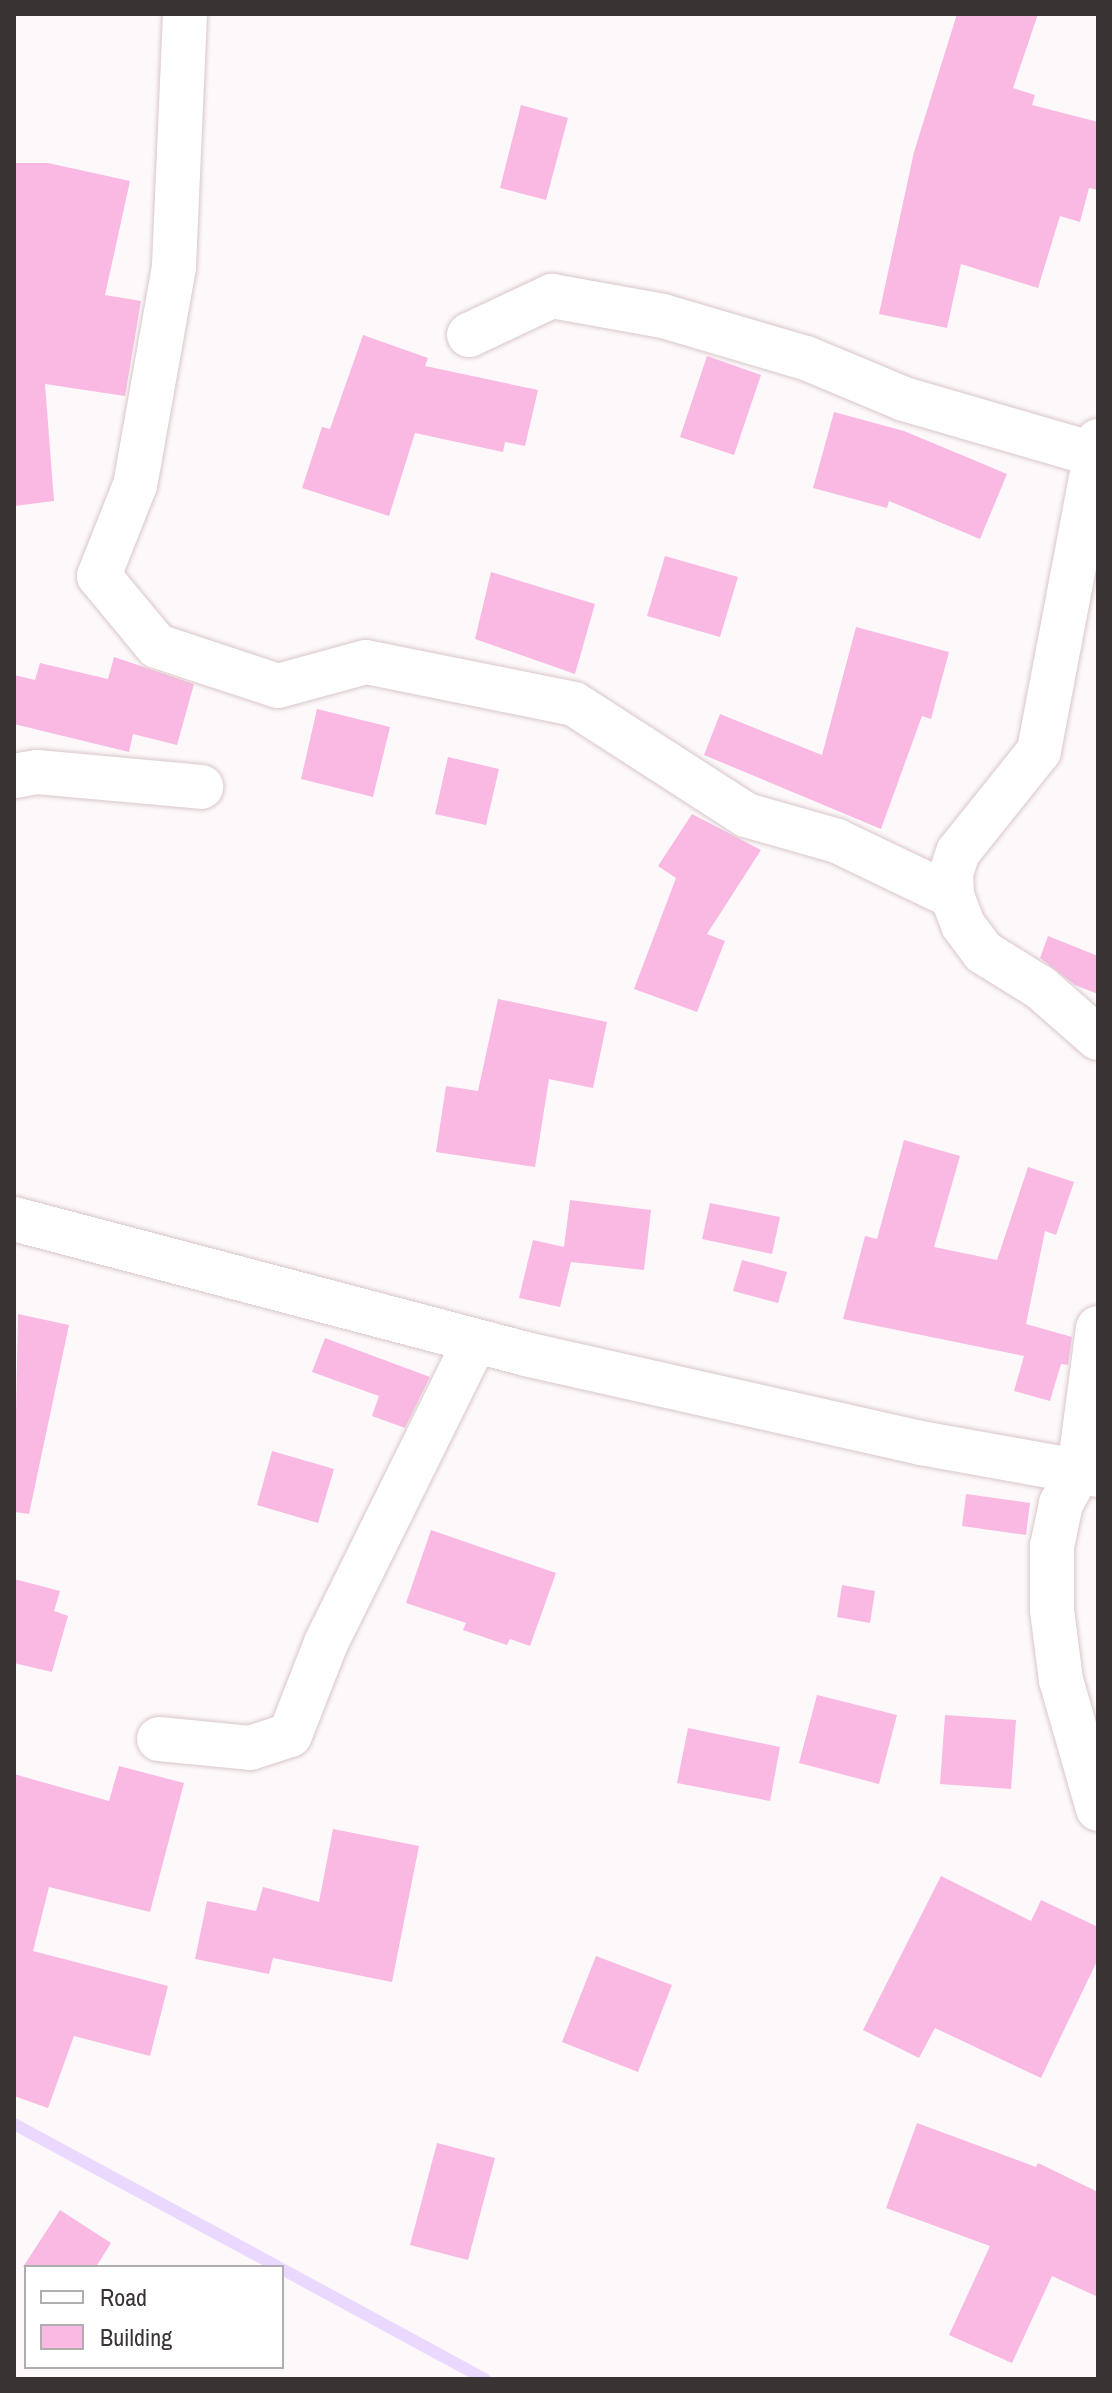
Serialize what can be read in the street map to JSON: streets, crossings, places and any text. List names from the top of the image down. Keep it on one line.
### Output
{"legend":["Road","Building"]}
